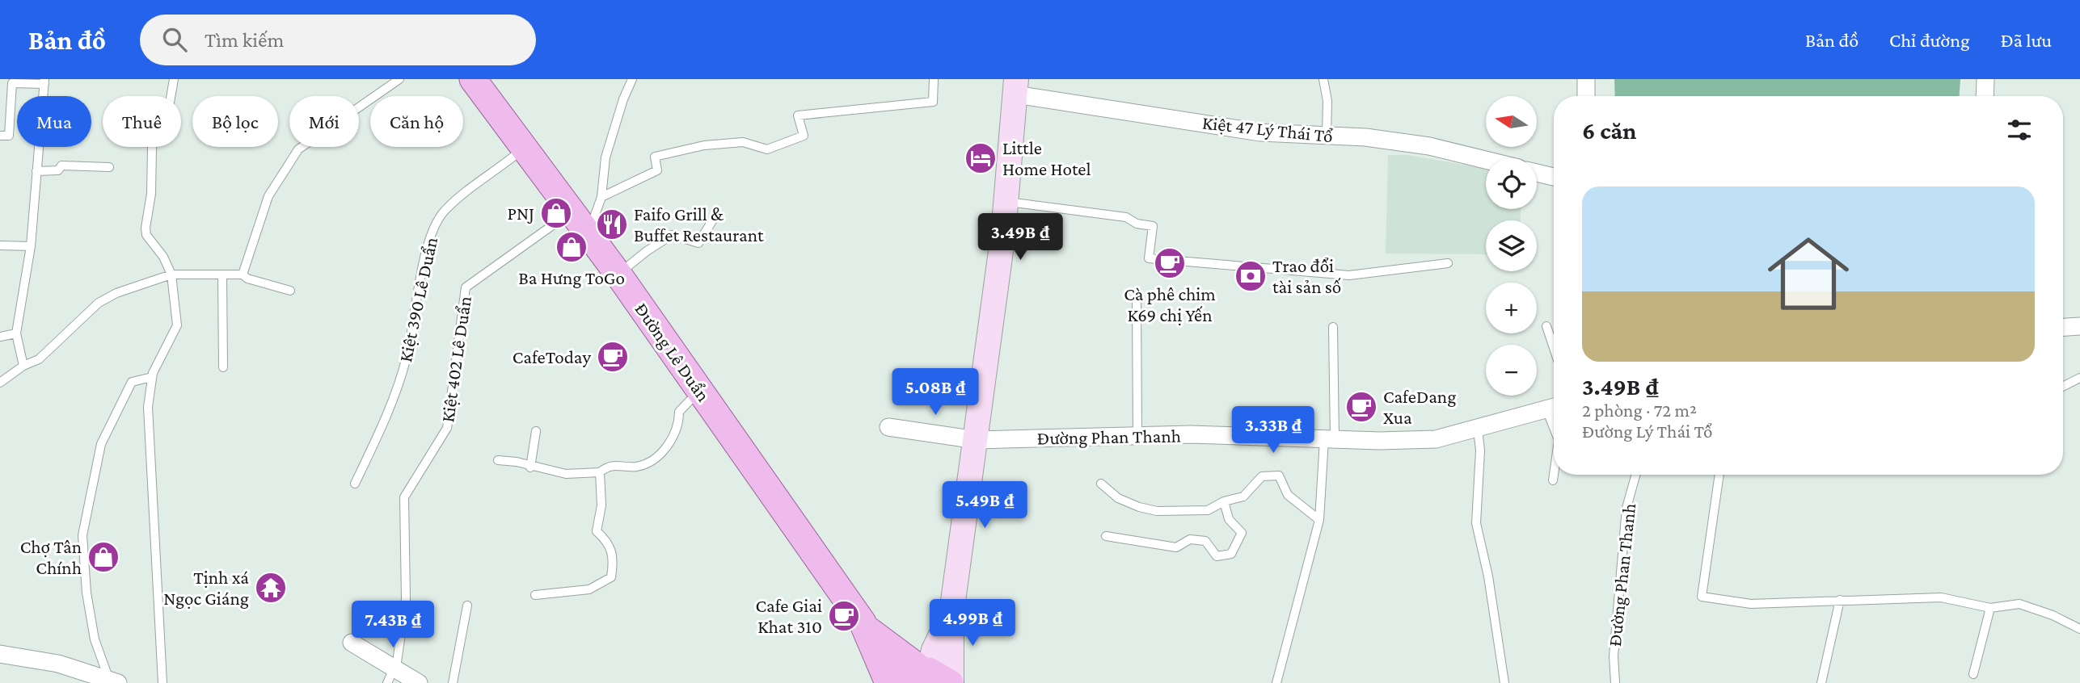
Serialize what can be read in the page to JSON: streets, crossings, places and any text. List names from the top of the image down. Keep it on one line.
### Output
{"streets":{"main road":["Đường Lê Duẩn"],"street":["Kiệt 47 Lý Thái Tổ","Đường Phan Thanh"],"lane":["Kiệt 390 Lê Duẩn","Kiệt 402 Lê Duẩn"]},"crossings":[["Kiệt 390 Lê Duẩn","Đường Lê Duẩn"],["Đường Lê Duẩn","Kiệt 402 Lê Duẩn"]],"places":{"hotel":["Little Home Hotel"],"shop":["PNJ","Ba Hưng ToGo","Chợ Tân Chính"],"restaurant":["Faifo Grill & Buffet Restaurant"],"cafe":["Cà phê chim K69 chị Yến","CafeToday","CafeDang Xua","Cafe Giai Khat 310"],"bank":["Trao đổi tài sản số"],"temple":["Tịnh xá Ngọc Giáng"]},"north":"left","page":{"header":"Bản đồ","search":"Tìm kiếm","nav":["Bản đồ","Chỉ đường","Đã lưu"],"map_buttons":["+","−"],"chip":["Mua","Thuê","Bộ lọc","Mới","Căn hộ"],"heading":"6 căn","list":[{"name":"3.49B ₫","note":"2 phòng · 72 m² · Đường Lý Thái Tổ"}],"price":["3.49B ₫","5.08B ₫","3.33B ₫","5.49B ₫","4.99B ₫","7.43B ₫"]}}
